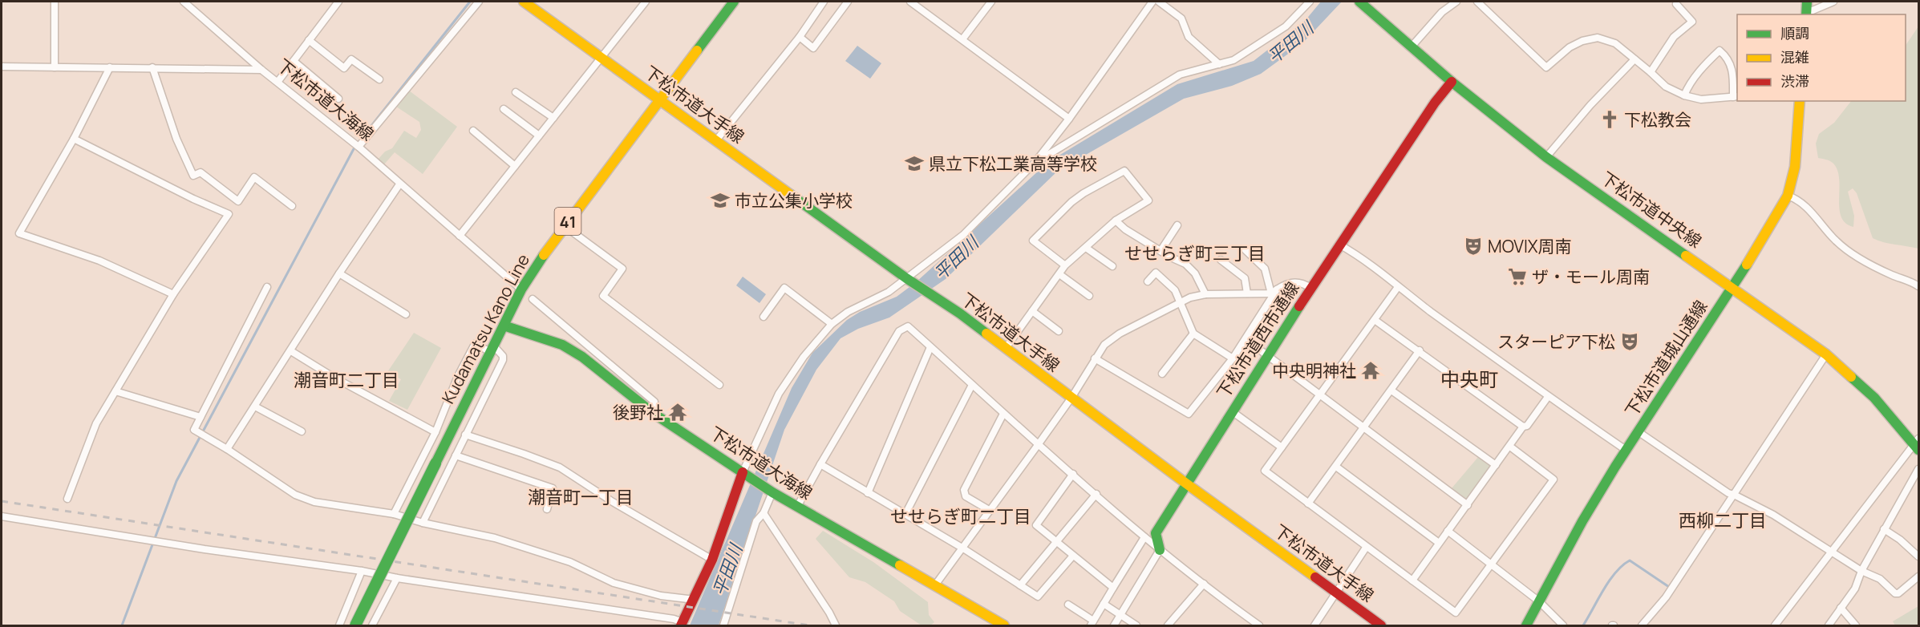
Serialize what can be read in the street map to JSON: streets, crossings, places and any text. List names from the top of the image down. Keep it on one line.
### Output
{"streets":{"street":["下松市道大海線","下松市道大手線","下松市道中央線","41","Kudamatsu Kano Line","下松市道西市通線","下松市道城山通線"]},"crossings":[["下松市道大海線","Kudamatsu Kano Line"],["下松市道大手線","Kudamatsu Kano Line"],["下松市道大手線","下松市道西市通線"],["下松市道中央線","下松市道西市通線"],["下松市道中央線","下松市道城山通線"]],"districts":["せせらぎ町三丁目","中央町","潮音町二丁目","潮音町一丁目","せせらぎ町二丁目","西柳二丁目"],"water":["平田川"],"places":{"church":["下松教会"],"school or university":["県立下松工業高等学校","市立公集小学校"],"theatre":["MOVIX周南","スターピア下松"],"supermarket":["ザ・モール周南"],"temple":["中央明神社","後野社"]},"legend":["順調","混雑","渋滞"]}
